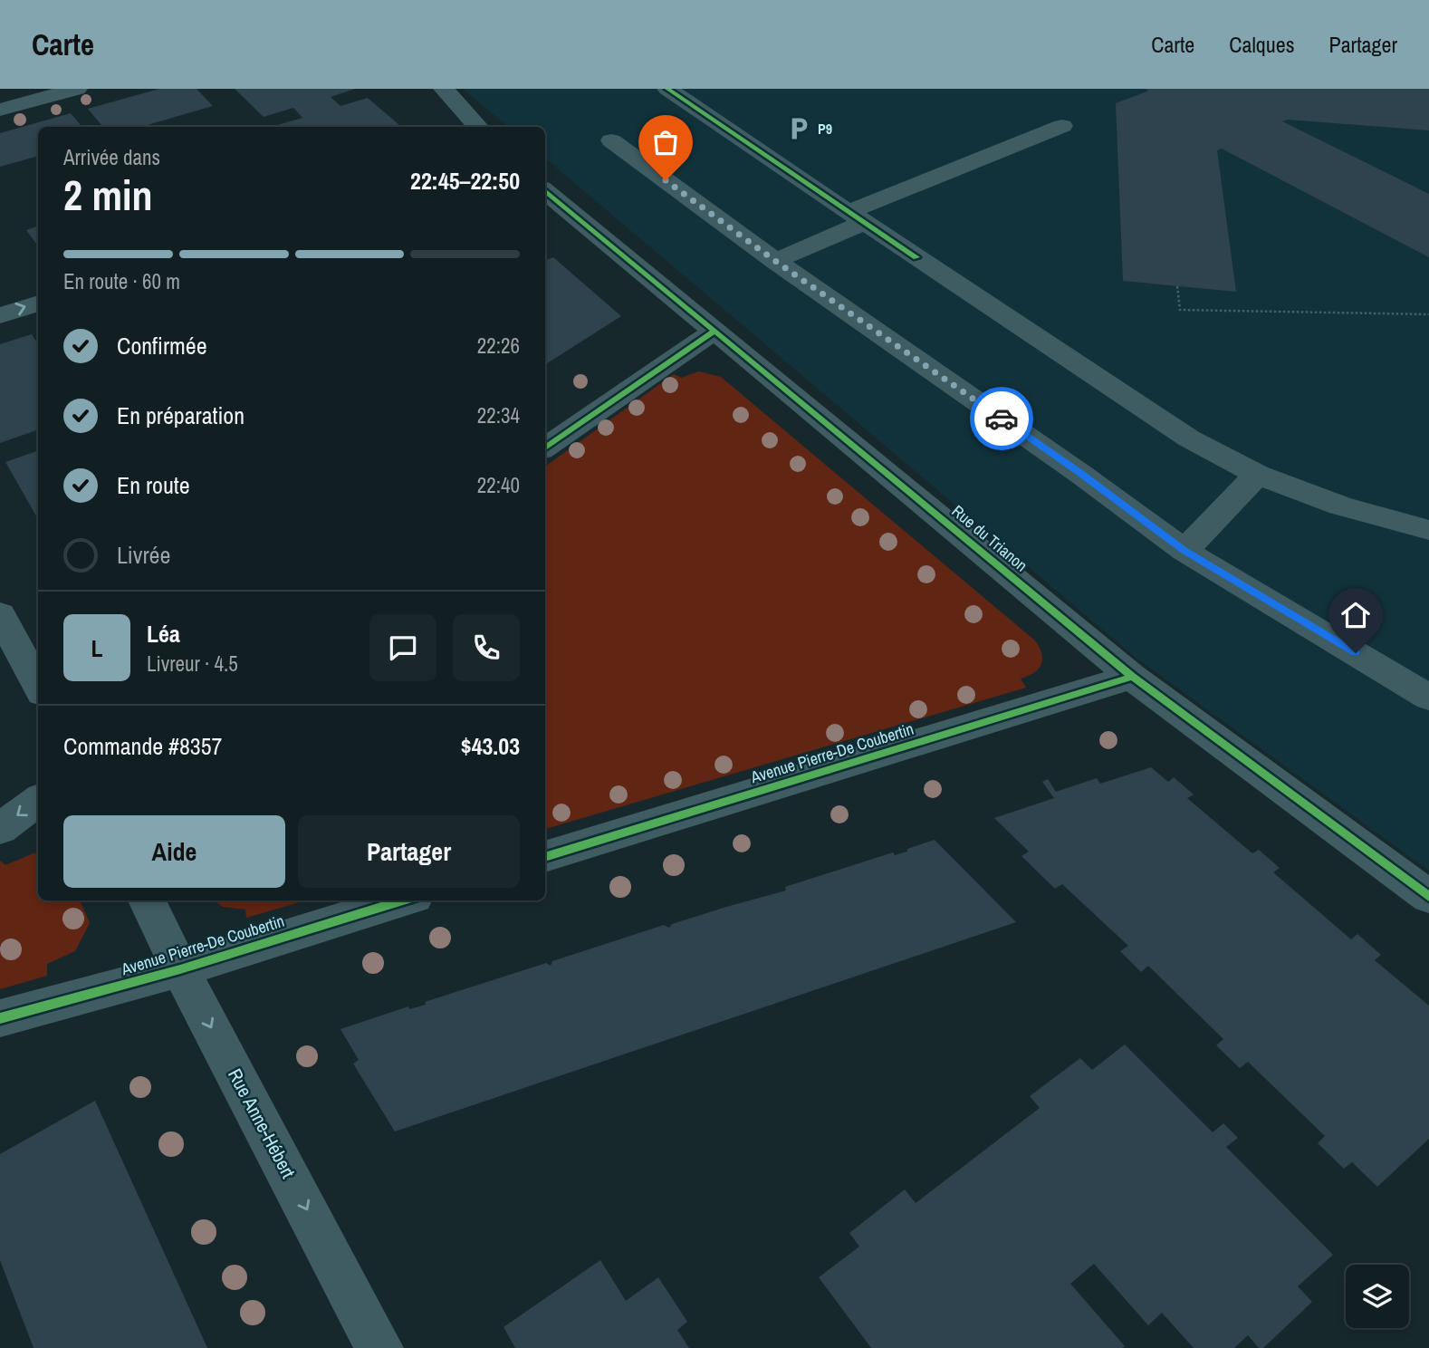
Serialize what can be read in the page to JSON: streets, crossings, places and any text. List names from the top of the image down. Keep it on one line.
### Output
{"streets":{"street":["Rue du Trianon","Avenue Pierre-De Coubertin","Rue Anne-Hébert"]},"crossings":[["Rue du Trianon","Avenue Pierre-De Coubertin"],["Avenue Pierre-De Coubertin","Rue Anne-Hébert"]],"one_way":["Rue Anne-Hébert"],"places":{"parking":["P9"]},"page":{"header":"Carte","nav":["Carte","Calques","Partager"],"heading":["2 min","Arrivée dans","22:45–22:50"],"panel":["Léa","Livreur · 4.5","Commande #8357","$43.03"],"bar":"En route · 60 m","list":[["Confirmée","22:26"],["En préparation","22:34"],["En route","22:40"],"Livrée"],"round":"L","buttons":["Aide","Partager"]}}
